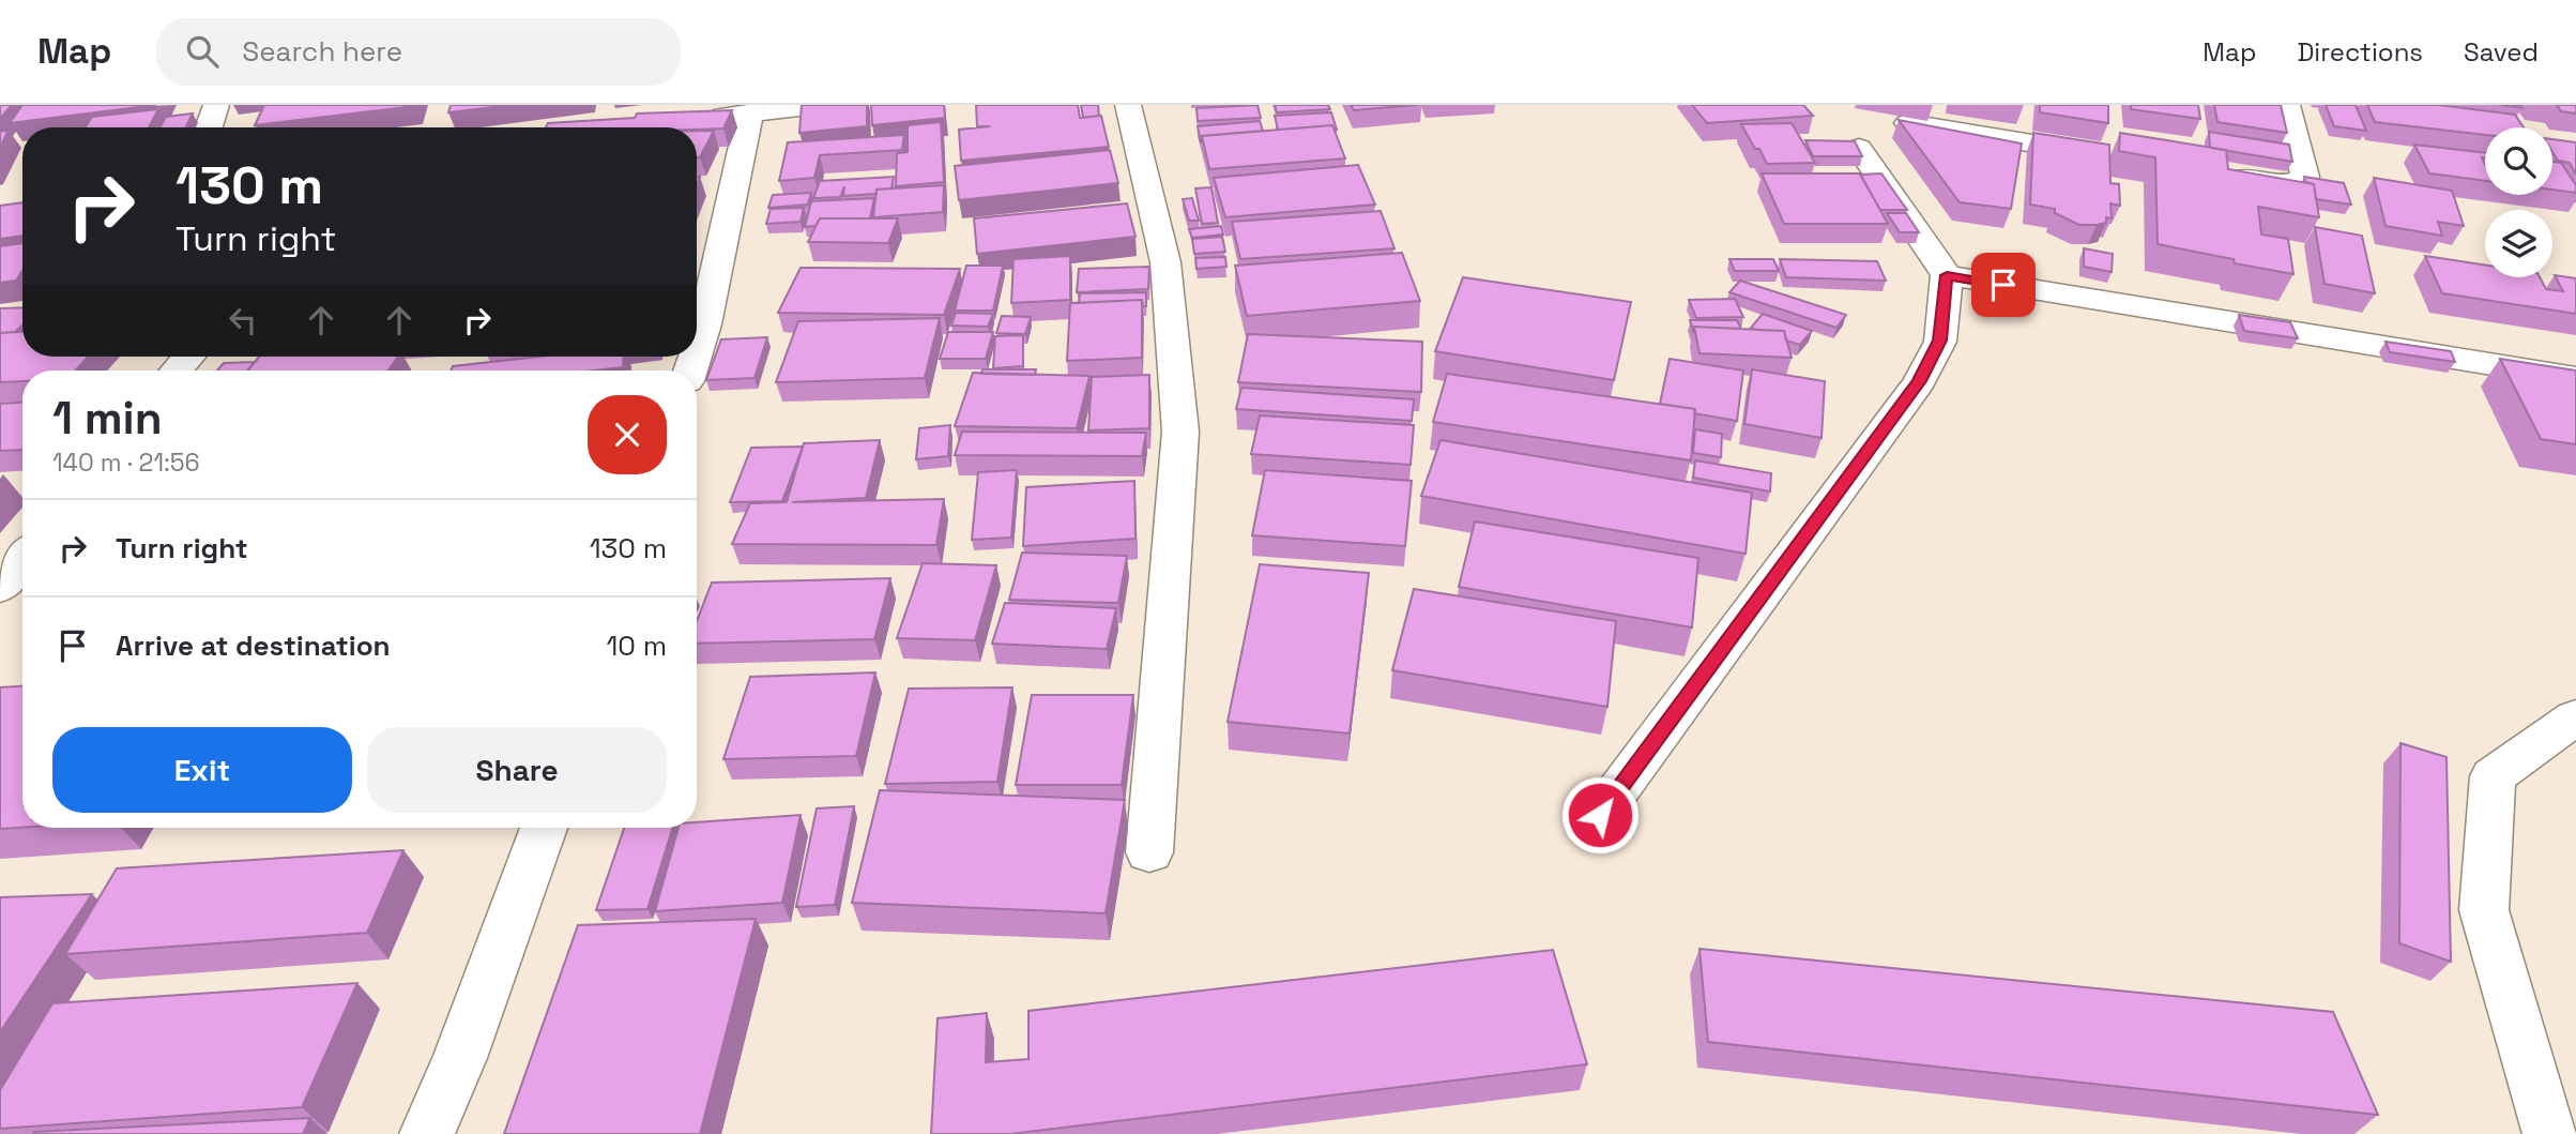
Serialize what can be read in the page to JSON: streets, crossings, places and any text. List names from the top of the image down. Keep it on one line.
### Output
{"page":{"header":"Map","search":"Search here","nav":["Map","Directions","Saved"],"turn":["130 m","Turn right"],"heading":["1 min","140 m · 21:56"],"list":[{"name":"Turn right","value":"130 m"},{"name":"Arrive at destination","value":"10 m"}],"buttons":["Exit","Share"]}}
